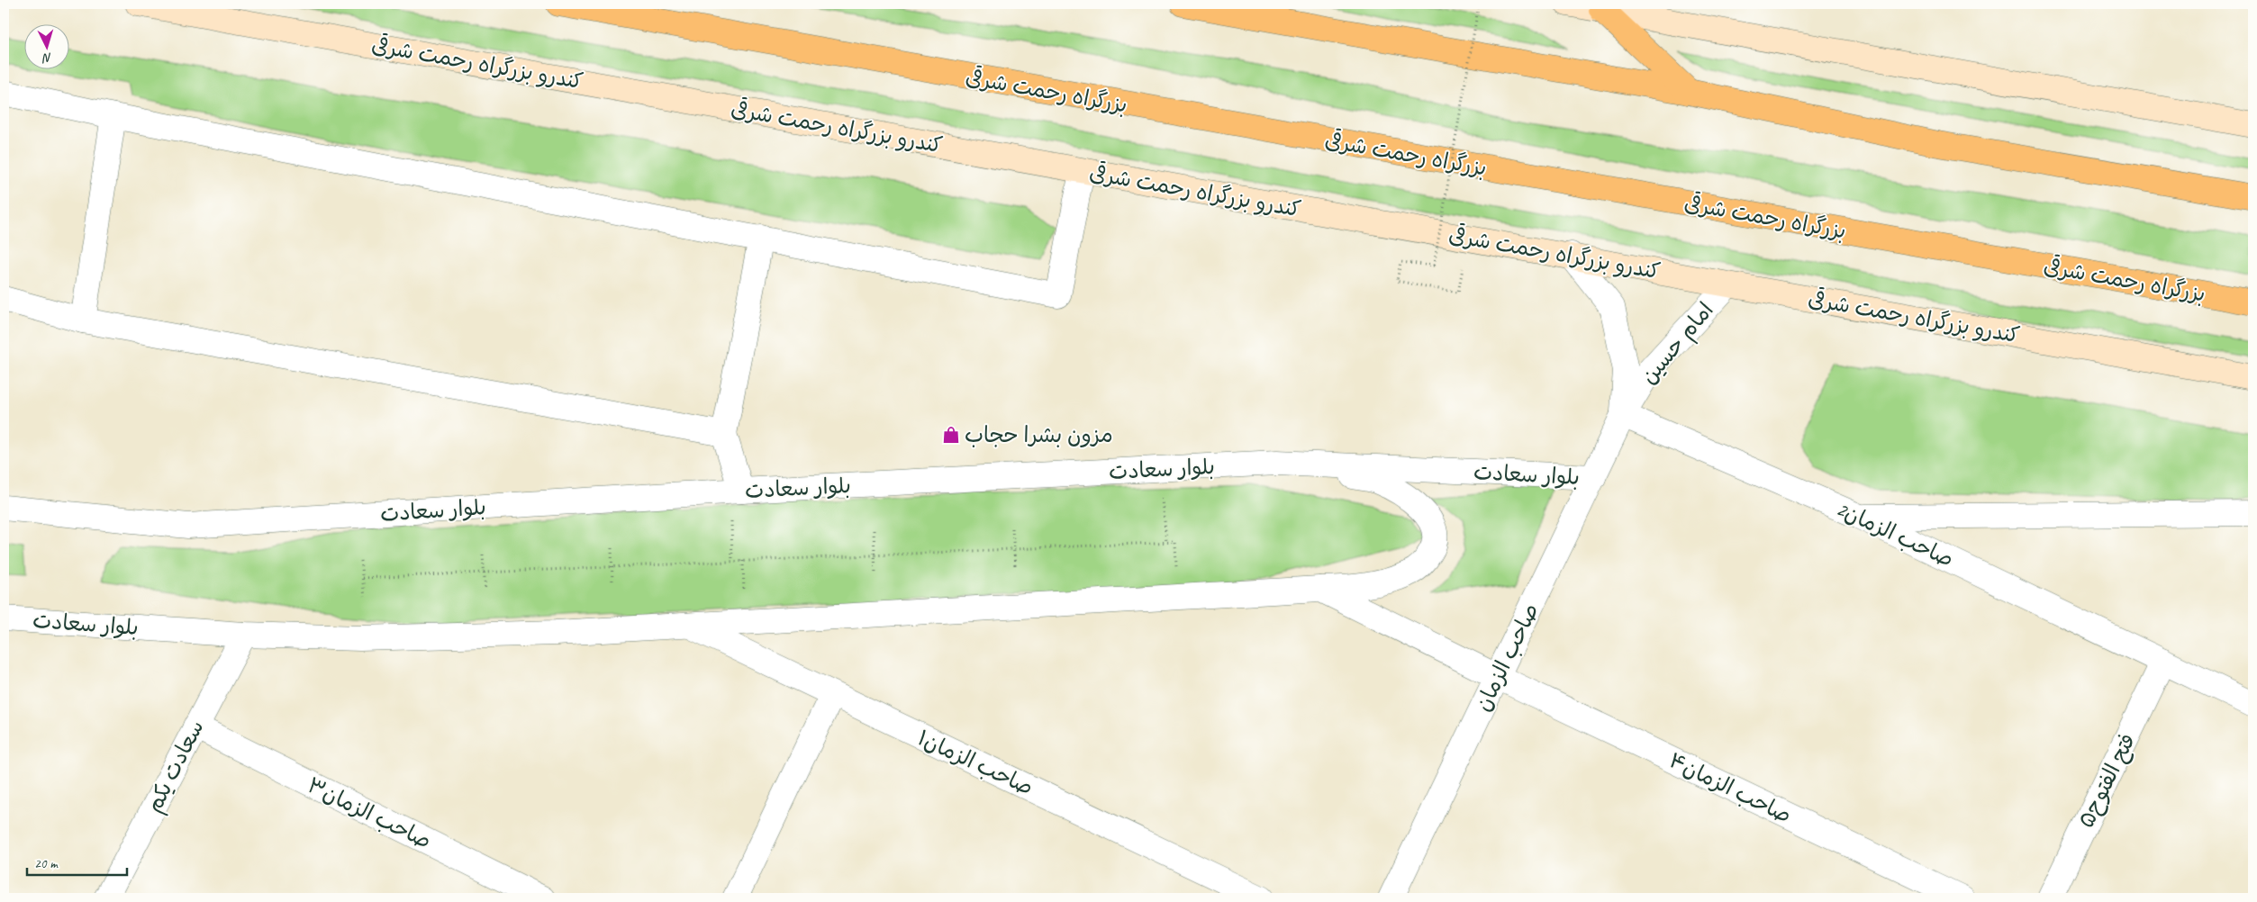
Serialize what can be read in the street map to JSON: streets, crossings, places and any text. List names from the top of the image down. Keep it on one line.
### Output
{"streets":{"highway":["بزرگراه رحمت شرقی"],"main road":["کندرو بزرگراه رحمت شرقی"],"street":["امام حسین","بلوار سعادت","2صاحب الزمان","صاحب الزمان","صاحب الزمان۱","سعادت یکم","فتح الفتوح۵","صاحب الزمان۴","صاحب الزمان۳"]},"crossings":[["کندرو بزرگراه رحمت شرقی","امام حسین"],["امام حسین","2صاحب الزمان"],["امام حسین","صاحب الزمان"],["بلوار سعادت","صاحب الزمان"],["بلوار سعادت","صاحب الزمان۱"],["بلوار سعادت","سعادت یکم"],["بلوار سعادت","صاحب الزمان۴"],["2صاحب الزمان","صاحب الزمان"],["2صاحب الزمان","فتح الفتوح۵"],["صاحب الزمان","صاحب الزمان۴"],["سعادت یکم","صاحب الزمان۳"]],"places":{"shop":["مزون بشرا حجاب"]},"scale_bar":"20 m","north":"bottom"}
